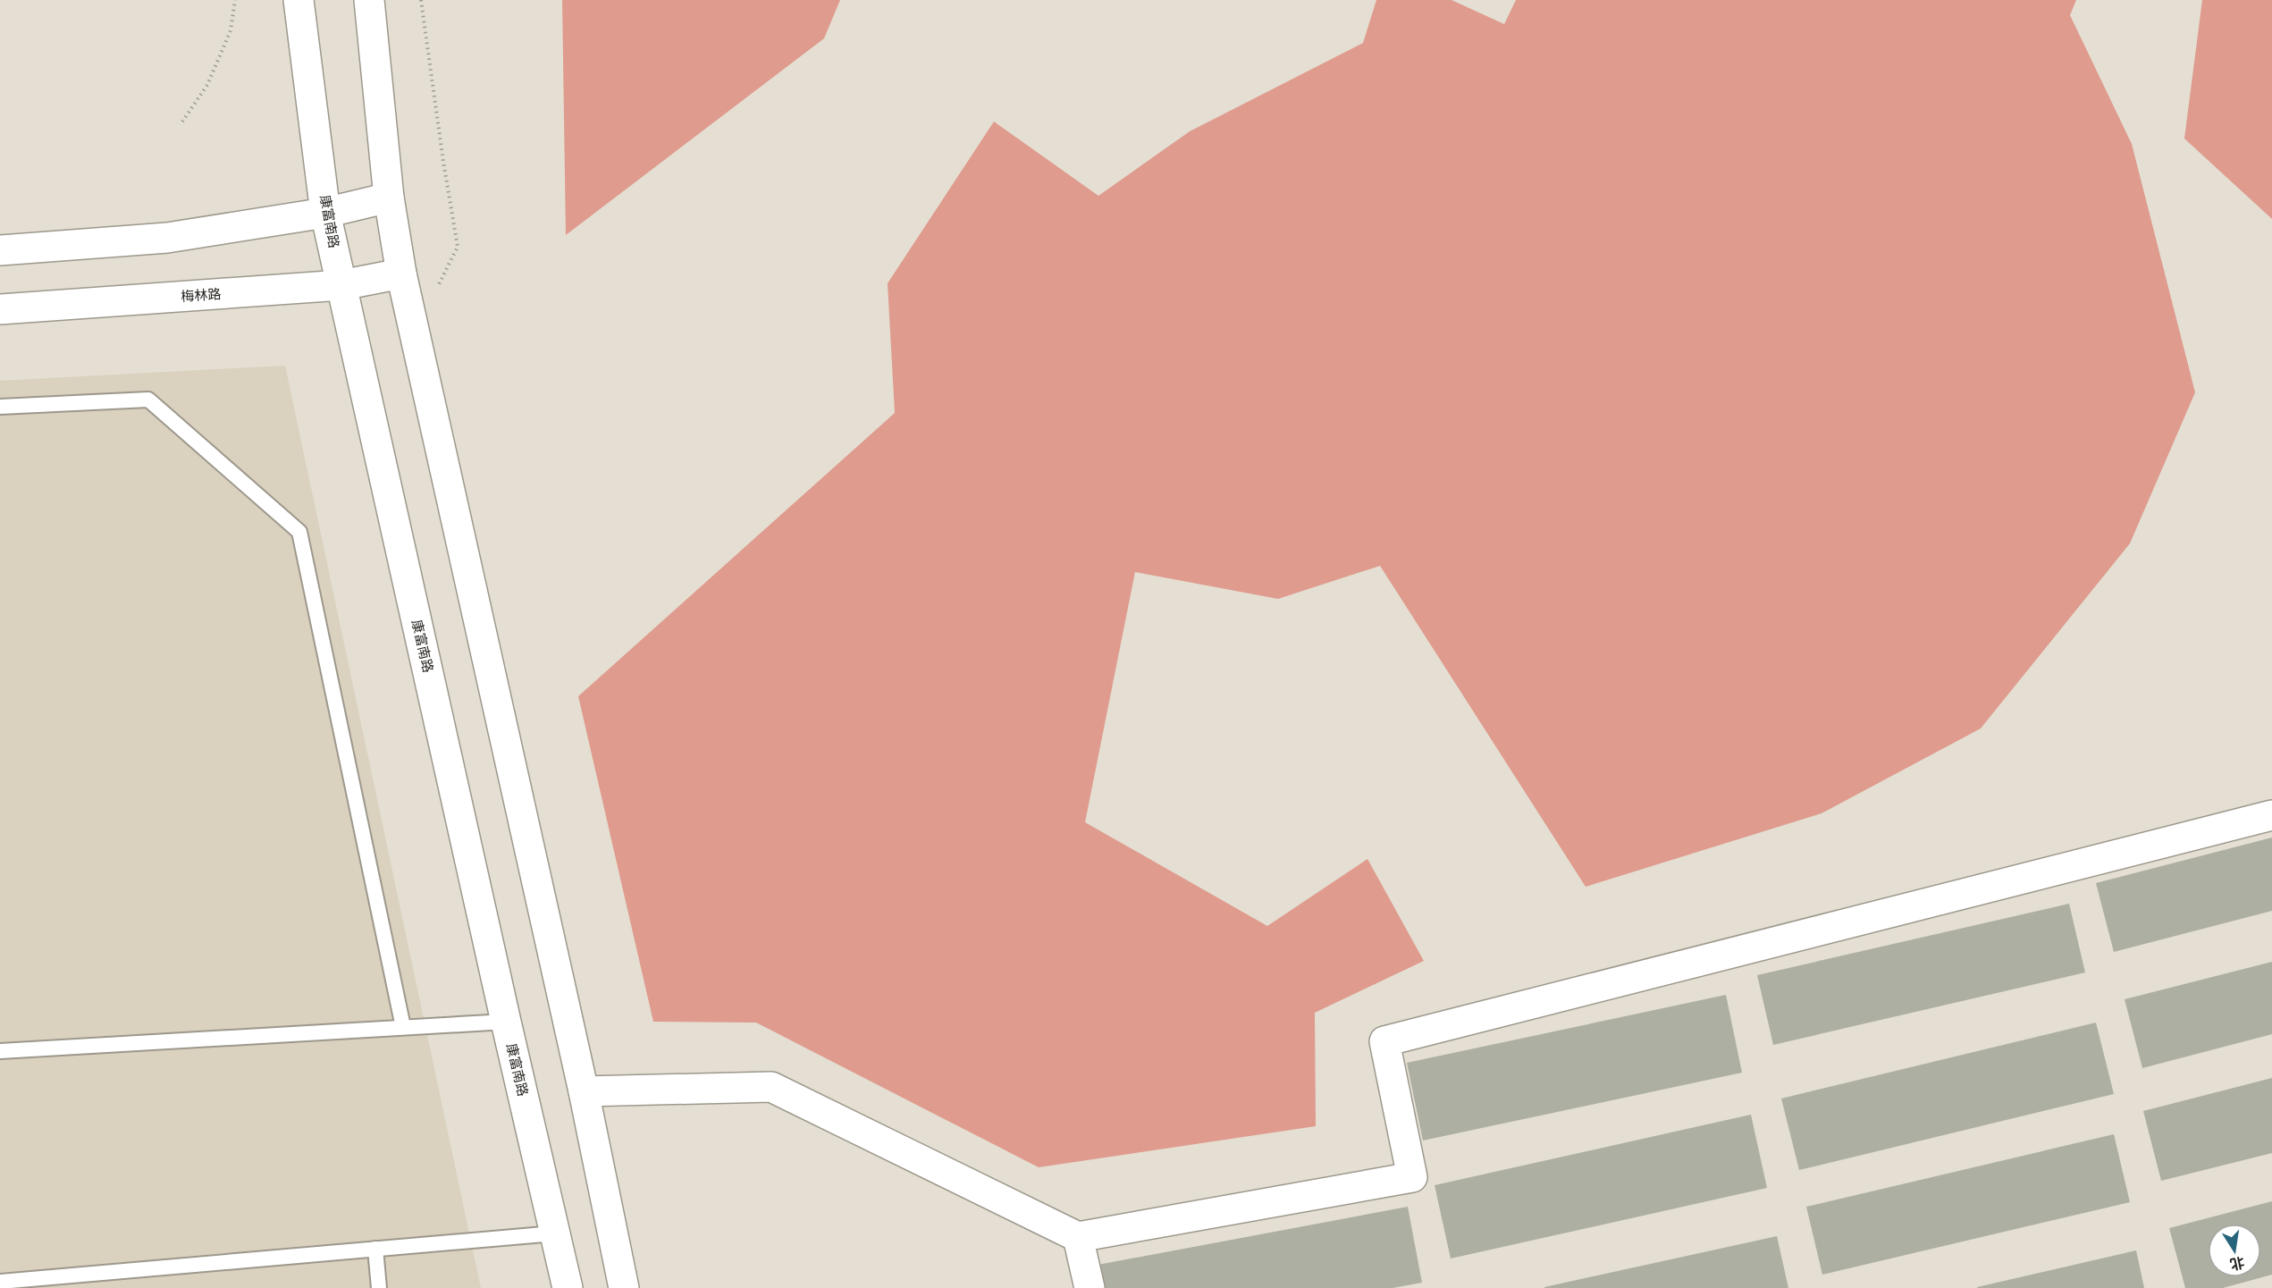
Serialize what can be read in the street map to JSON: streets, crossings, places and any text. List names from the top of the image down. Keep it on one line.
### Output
{"streets":{"street":["康富南路","梅林路"]},"crossings":[["康富南路","梅林路"]],"north":"bottom"}
